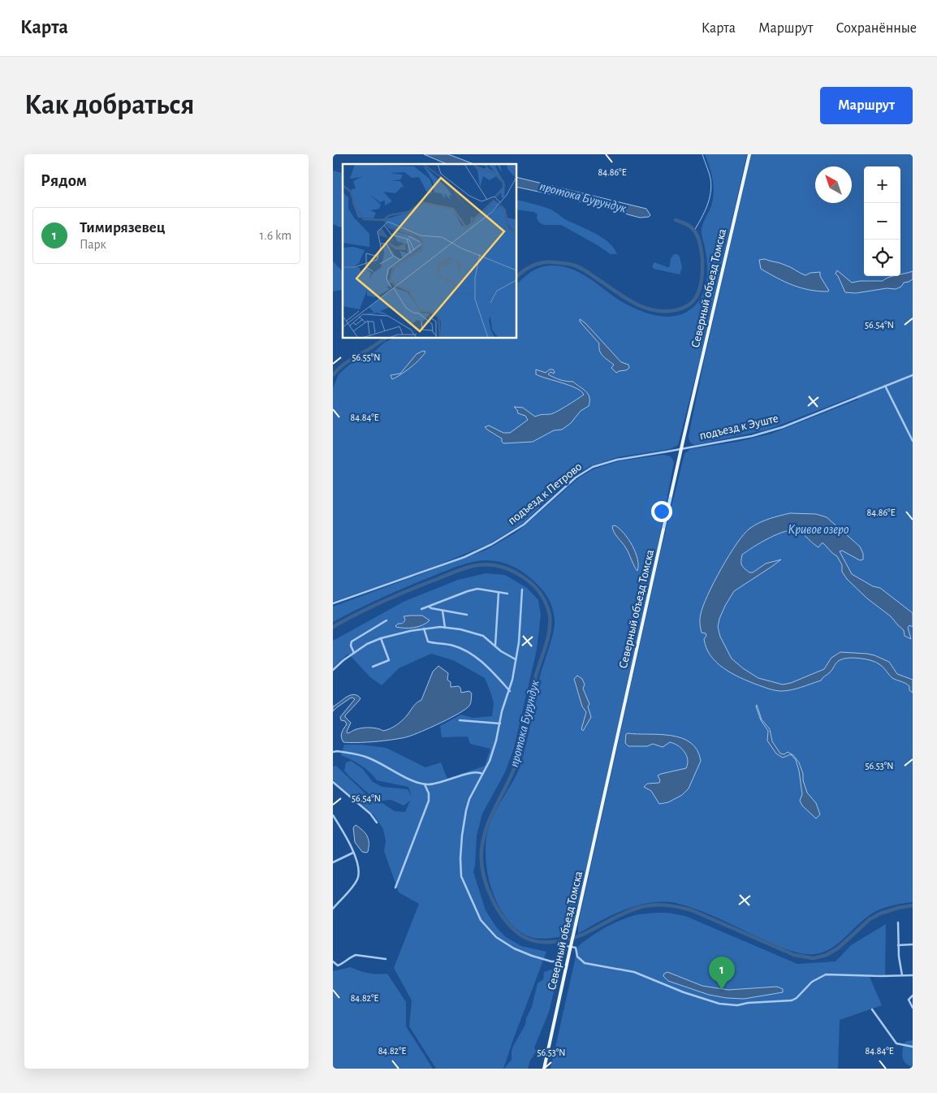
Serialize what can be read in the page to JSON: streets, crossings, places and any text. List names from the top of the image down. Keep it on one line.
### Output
{"streets":{"main road":["Северный объезд Томска"],"street":["подъезд к Эуште","подъезд к Петрово"]},"crossings":[["Северный объезд Томска","подъезд к Эуште"],["Северный объезд Томска","подъезд к Петрово"],["подъезд к Эуште","подъезд к Петрово"]],"water":["протока Бурундук","Кривое озеро"],"north":"top left","page":{"header":"Карта","nav":["Карта","Маршрут","Сохранённые"],"buttons":"Маршрут","title":"Как добраться","heading":"Рядом","map_buttons":["+","−"],"list":[{"mark":"1","name":"Тимирязевец","note":"Парк","value":"1.6 km"}],"pins":"1"},"coordinates":["84.86°E","56.54°N","56.55°N","84.84°E","56.53°N","84.82°E"]}
